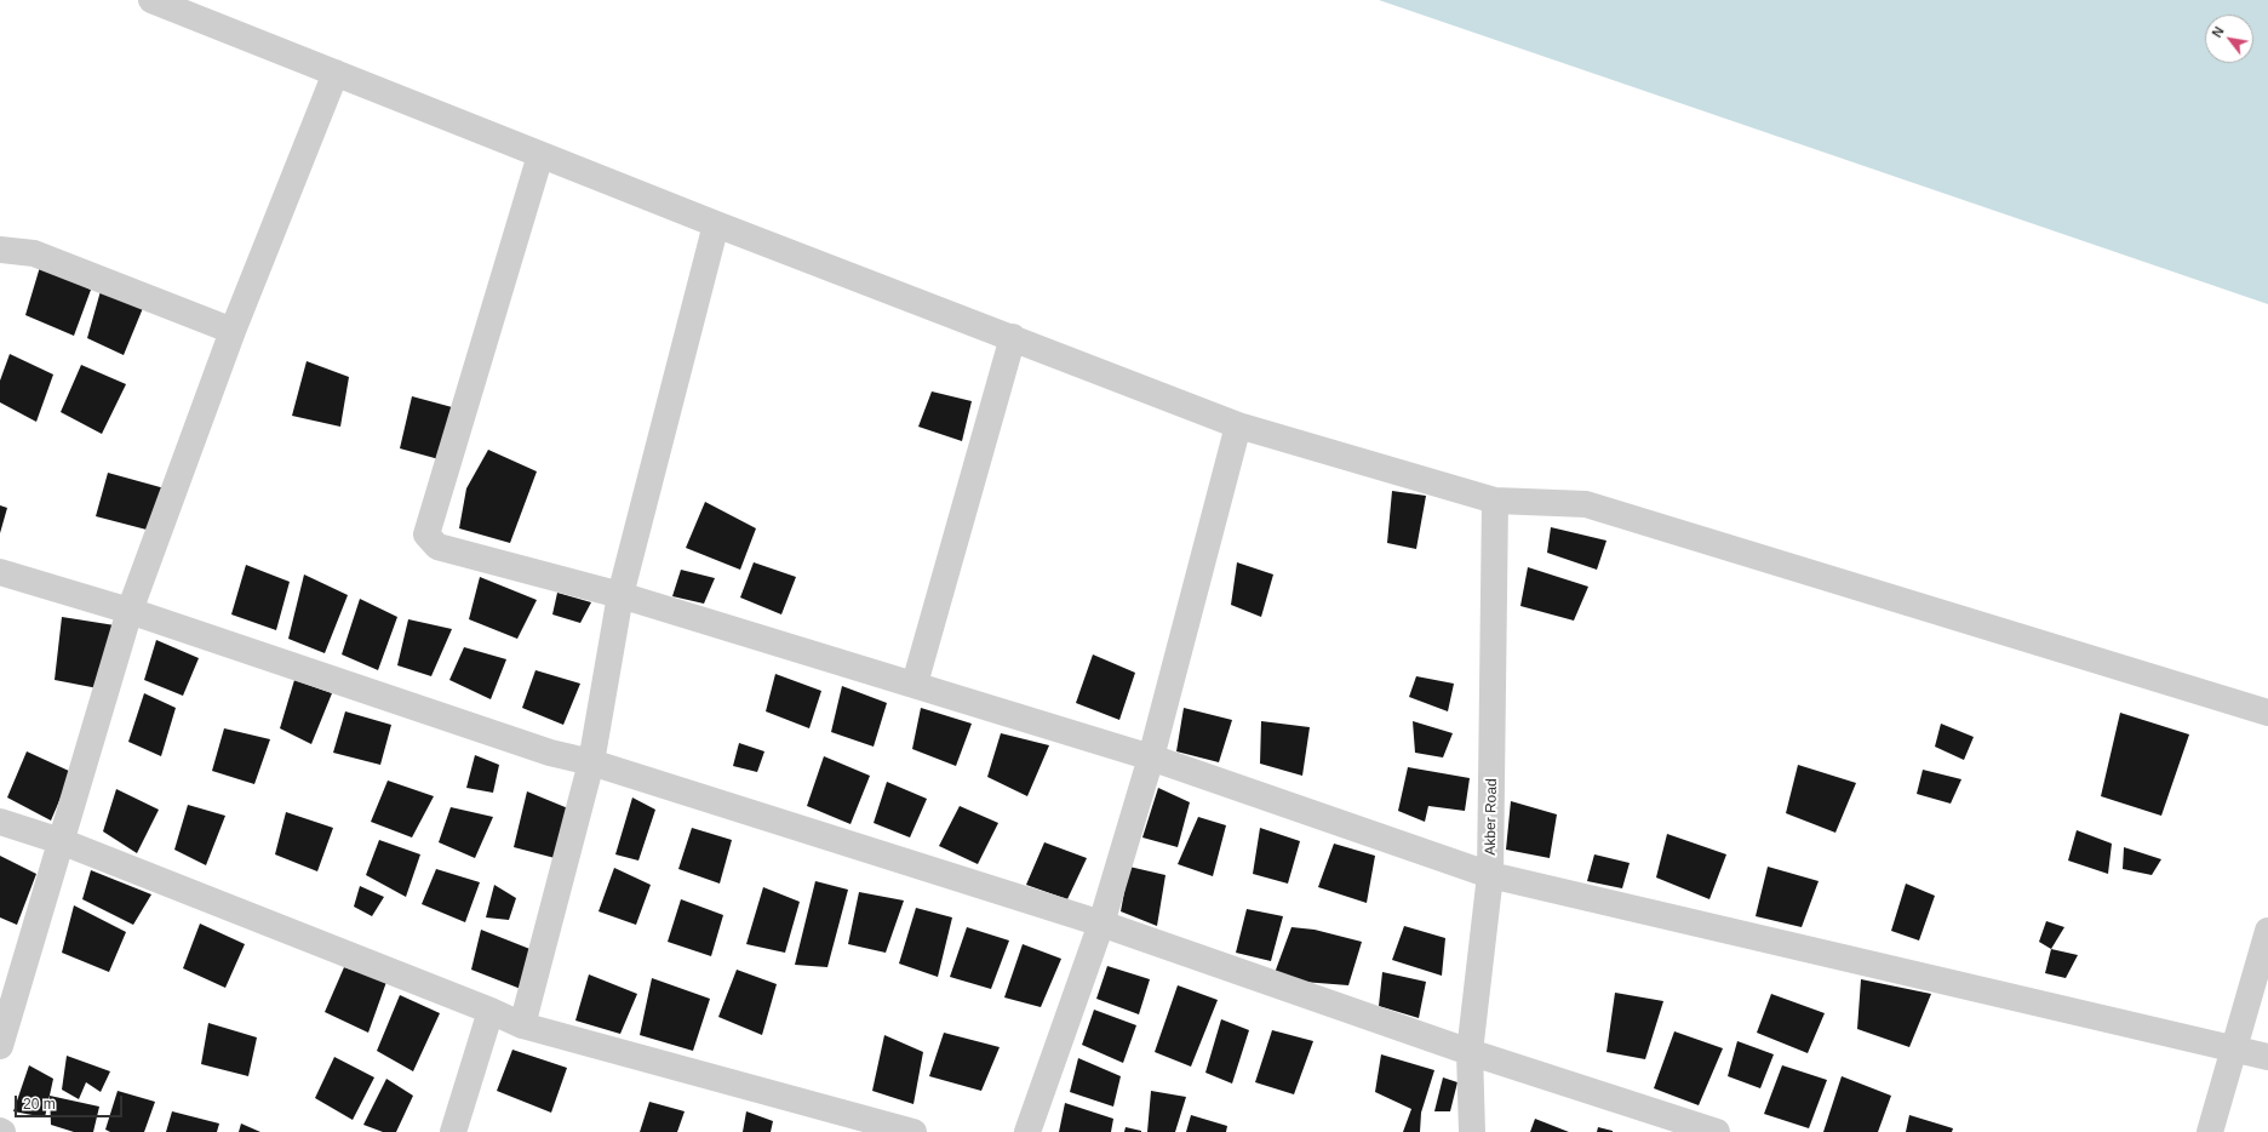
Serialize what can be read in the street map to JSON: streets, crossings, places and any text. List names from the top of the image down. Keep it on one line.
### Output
{"streets":{"street":["Akber Road"]},"scale_bar":"20 m","north":"top left"}
